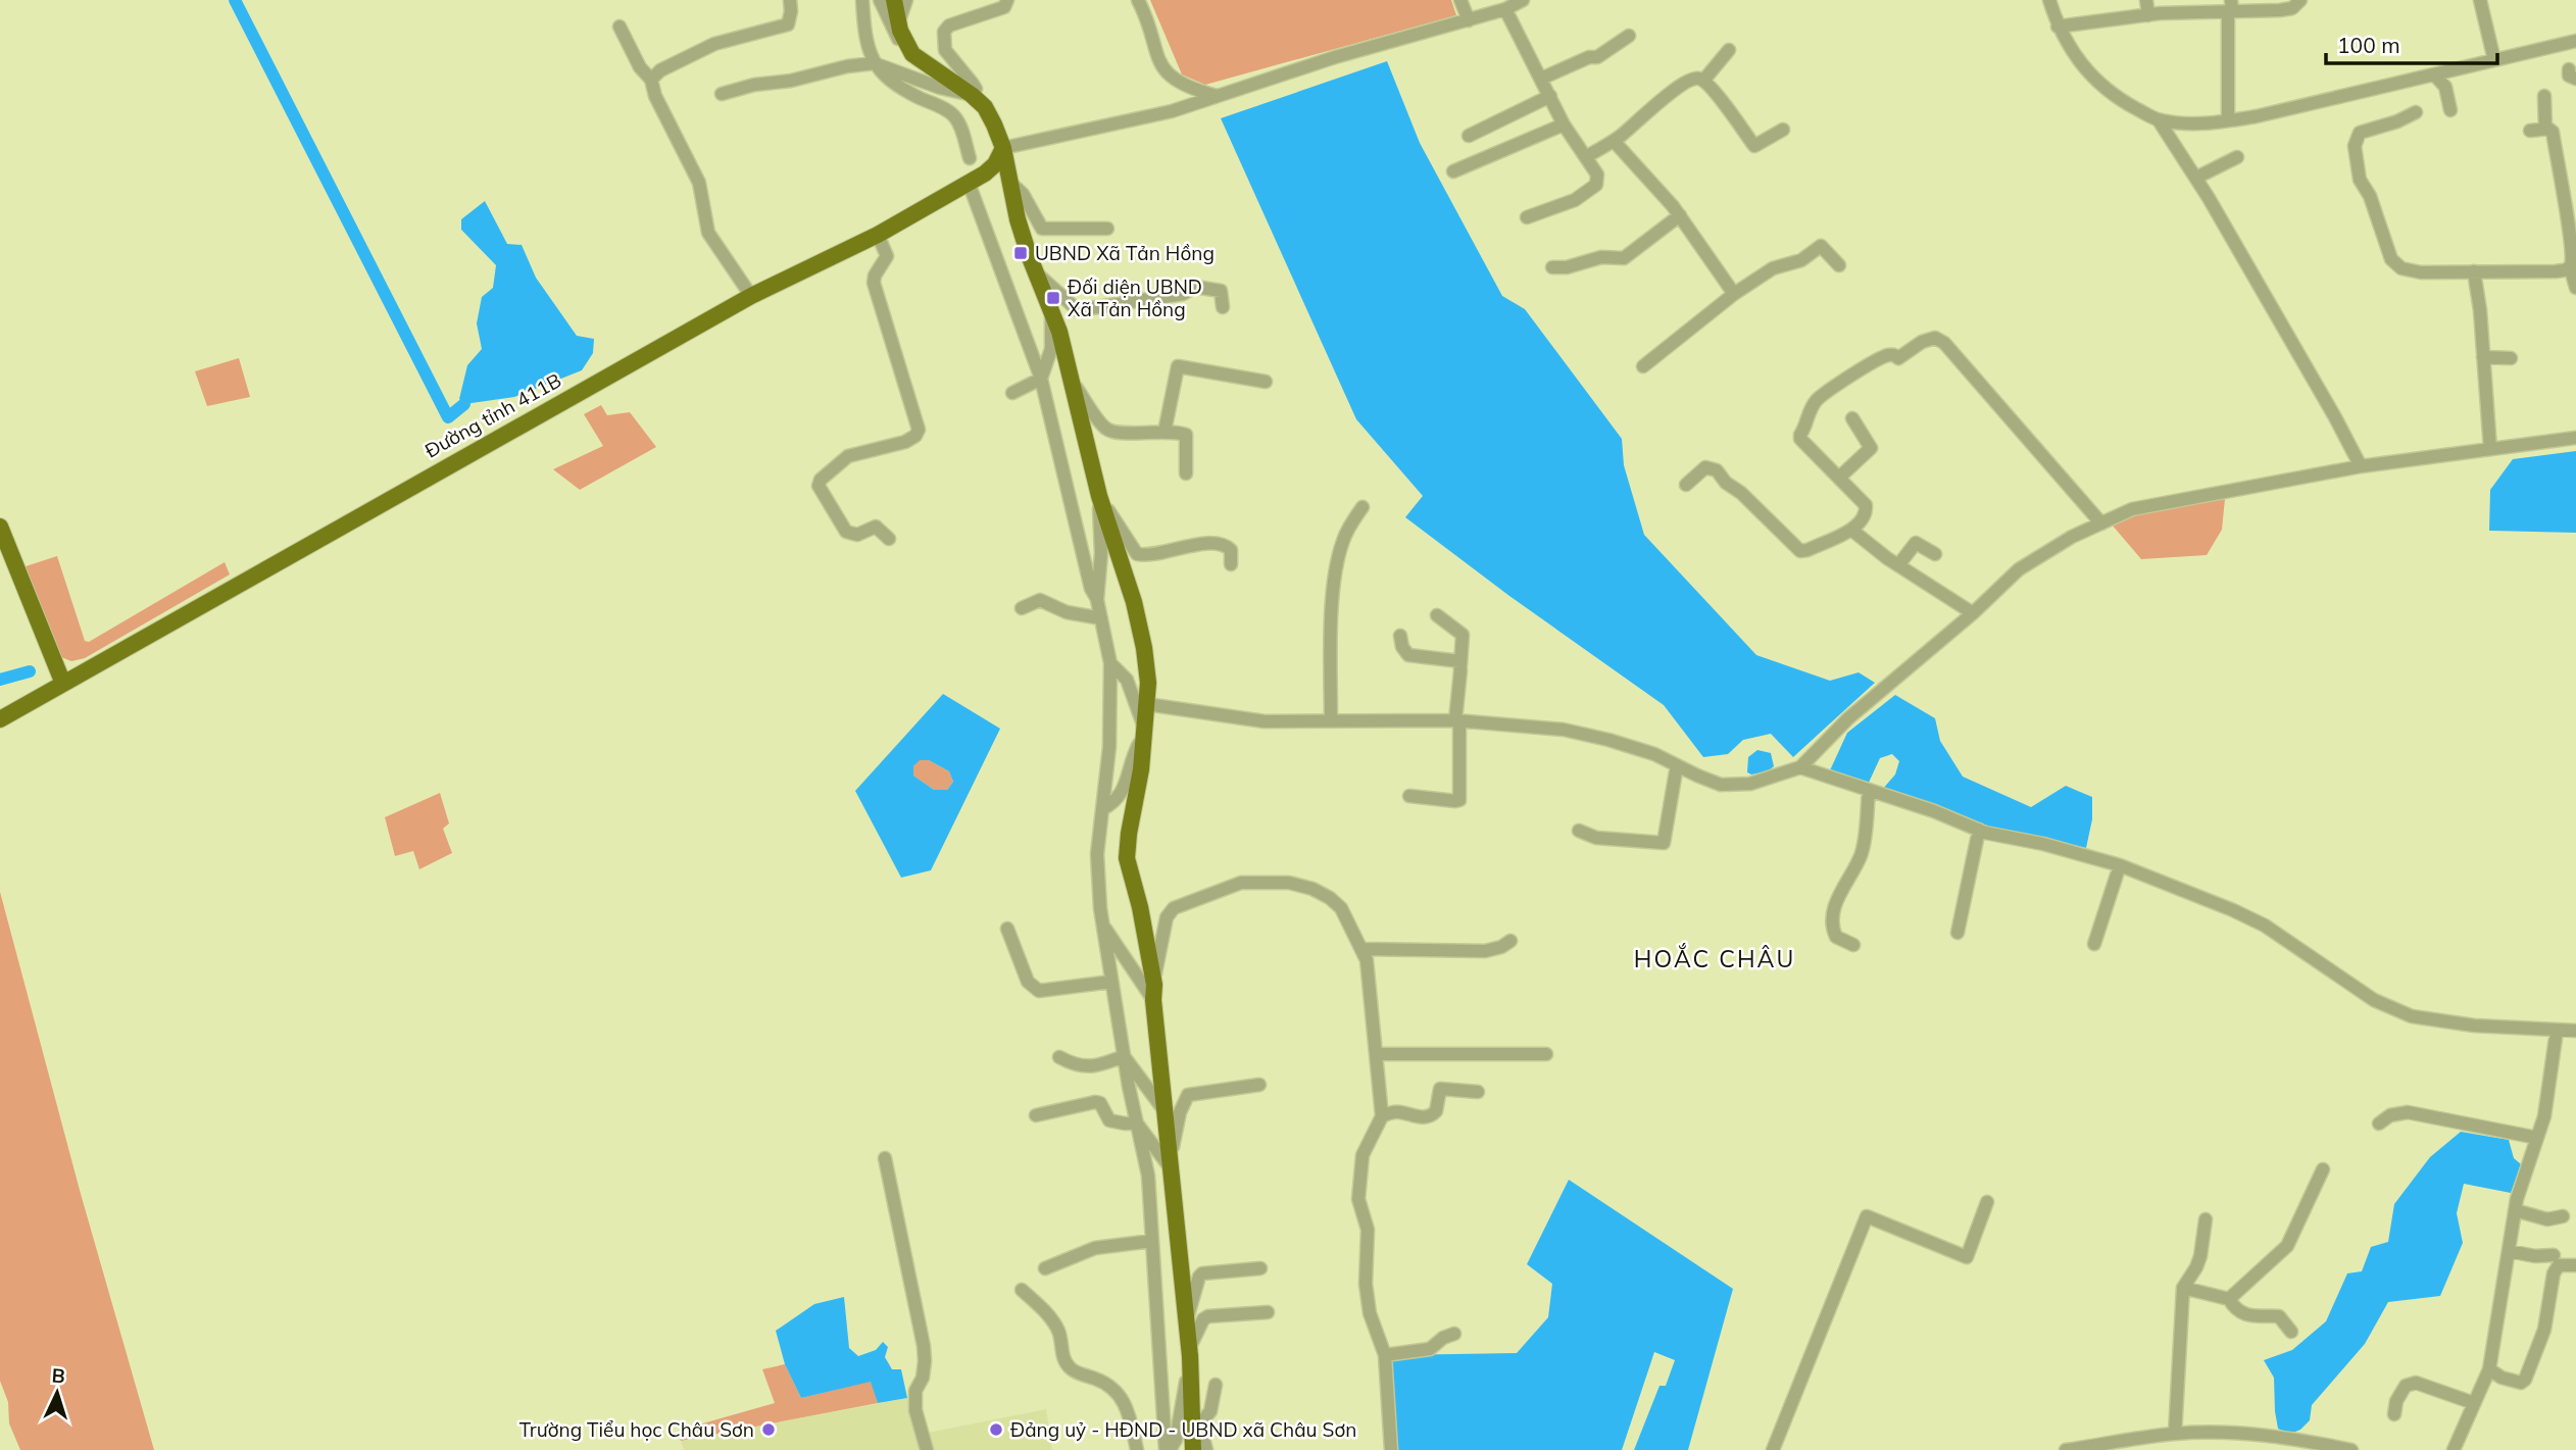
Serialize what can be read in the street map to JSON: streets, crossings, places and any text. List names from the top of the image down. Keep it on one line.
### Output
{"streets":{"main road":["Đường tỉnh 411B"]},"districts":["HOẮC CHÂU"],"places":{"transit":["UBND Xã Tản Hồng","Đối diện UBND Xã Tản Hồng"],"other":["Trường Tiểu học Châu Sơn","Đảng uỷ - HĐND - UBND xã Châu Sơn"]},"scale_bar":"100 m","north":"top"}
